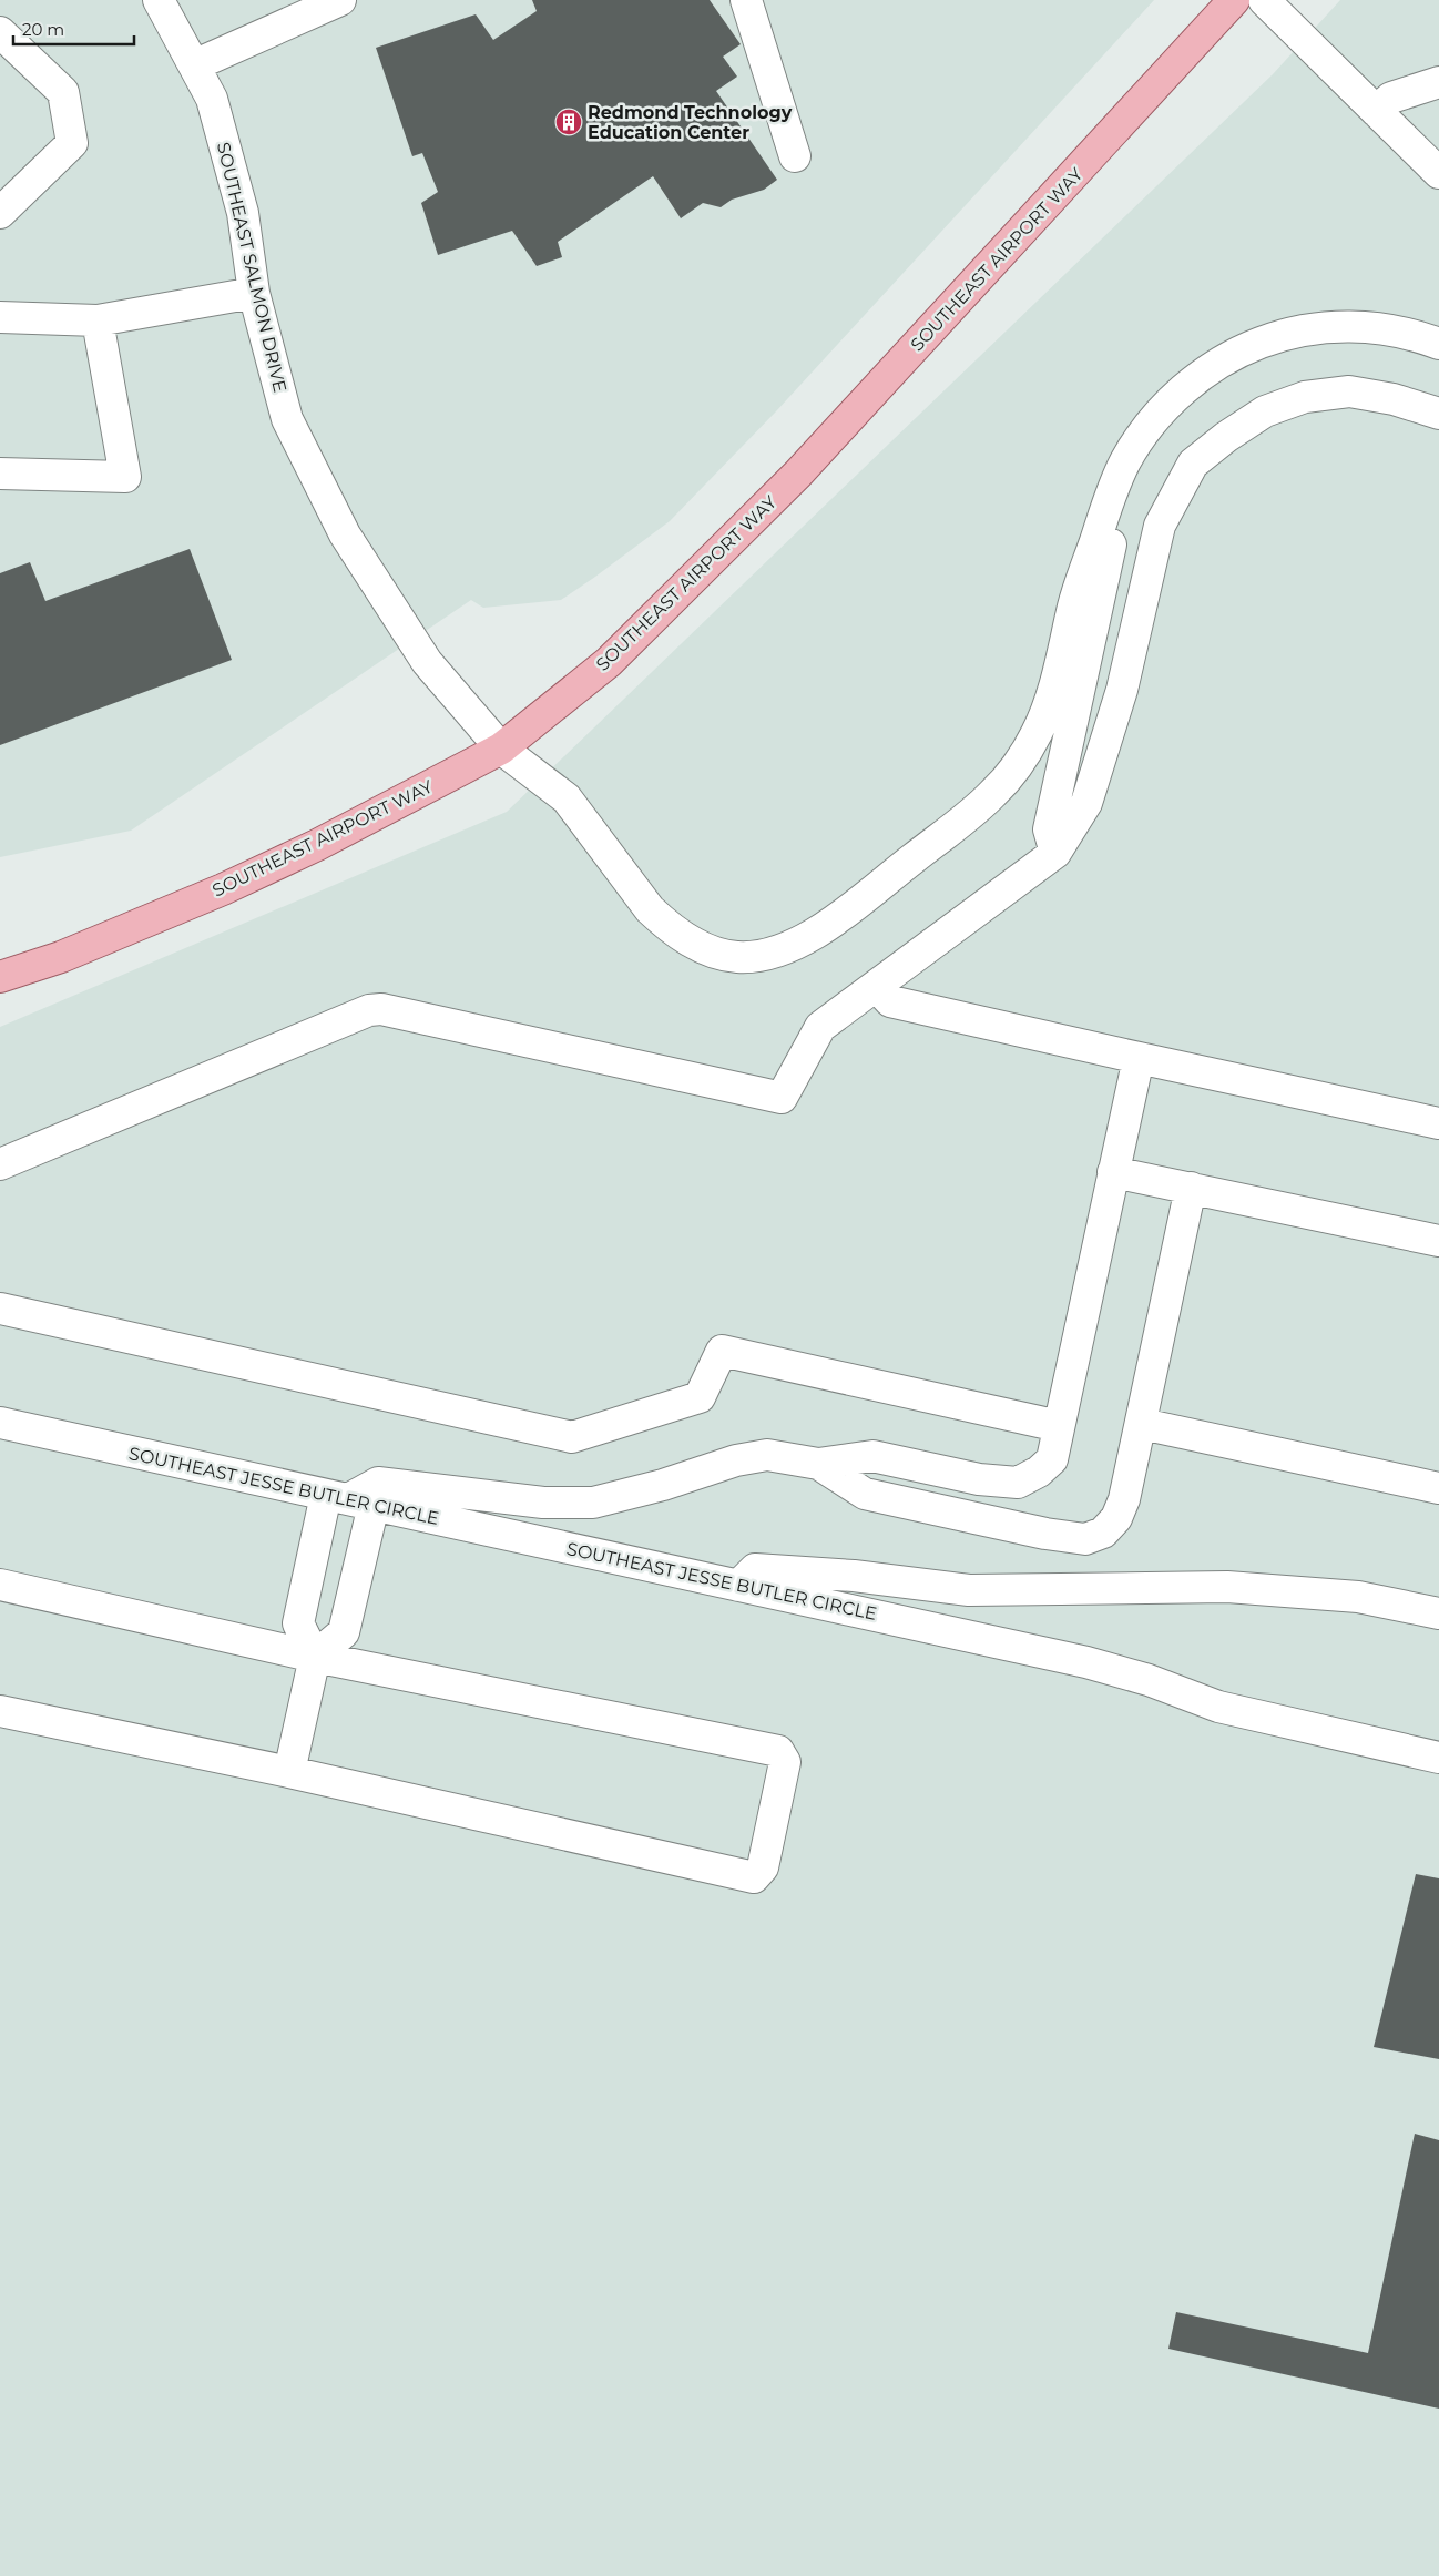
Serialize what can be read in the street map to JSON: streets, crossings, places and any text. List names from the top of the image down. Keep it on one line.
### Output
{"streets":{"main road":["SOUTHEAST AIRPORT WAY"],"street":["SOUTHEAST SALMON DRIVE","SOUTHEAST JESSE BUTLER CIRCLE"]},"crossings":[["SOUTHEAST AIRPORT WAY","SOUTHEAST SALMON DRIVE"]],"places":{"building":["Redmond Technology Education Center"]},"scale_bar":"20 m"}
